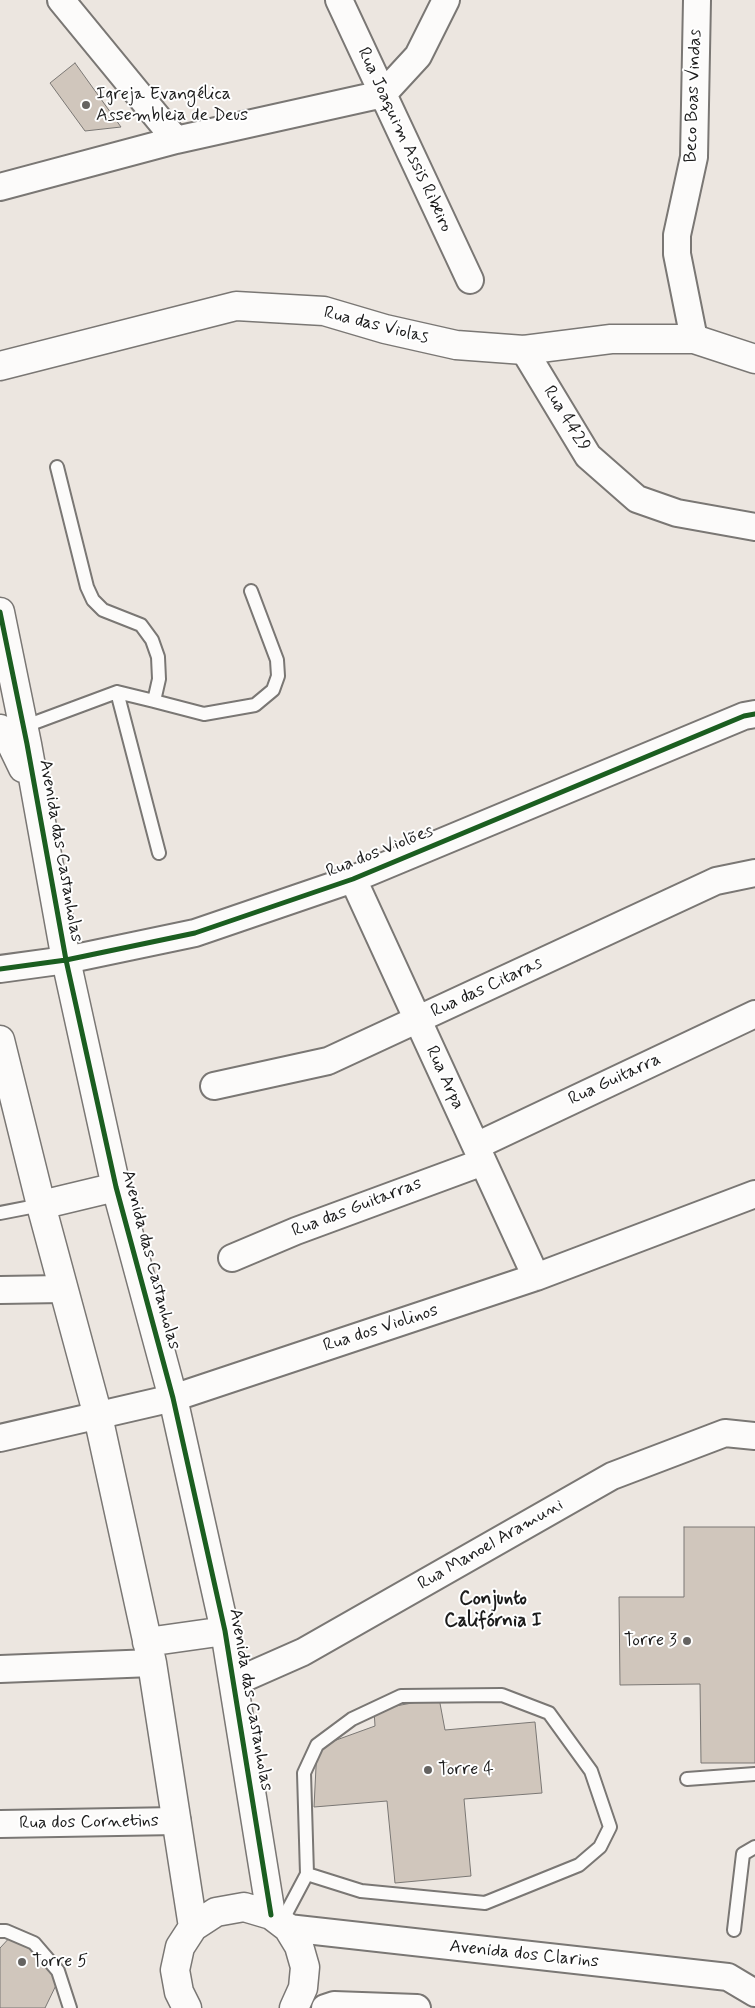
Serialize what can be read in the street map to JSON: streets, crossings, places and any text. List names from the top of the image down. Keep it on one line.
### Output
{"streets":{"street":["Beco Boas Vindas","Rua Joaquim Assis Ribeiro","Rua das Violas","Rua 4429","Avenida das Castanholas","Rua dos Violões","Rua das Citaras","Rua Arpa","Rua Guitarra","Rua das Guitarras","Rua dos Violinos","Rua Manoel Aramuni","Rua dos Cornetins","Avenida dos Clarins"]},"crossings":[["Beco Boas Vindas","Rua das Violas"],["Rua das Violas","Rua 4429"],["Avenida das Castanholas","Rua dos Violões"],["Avenida das Castanholas","Rua dos Violinos"],["Avenida das Castanholas","Rua Manoel Aramuni"],["Avenida das Castanholas","Avenida dos Clarins"],["Rua dos Violões","Rua Arpa"],["Rua das Citaras","Rua Arpa"],["Rua Arpa","Rua Guitarra"],["Rua Arpa","Rua das Guitarras"],["Rua Arpa","Rua dos Violinos"],["Rua Guitarra","Rua das Guitarras"]],"districts":["Conjunto Califórnia I"],"places":["Igreja Evangélica Assembleia de Deus","Torre 3","Torre 4","Torre 5"]}
